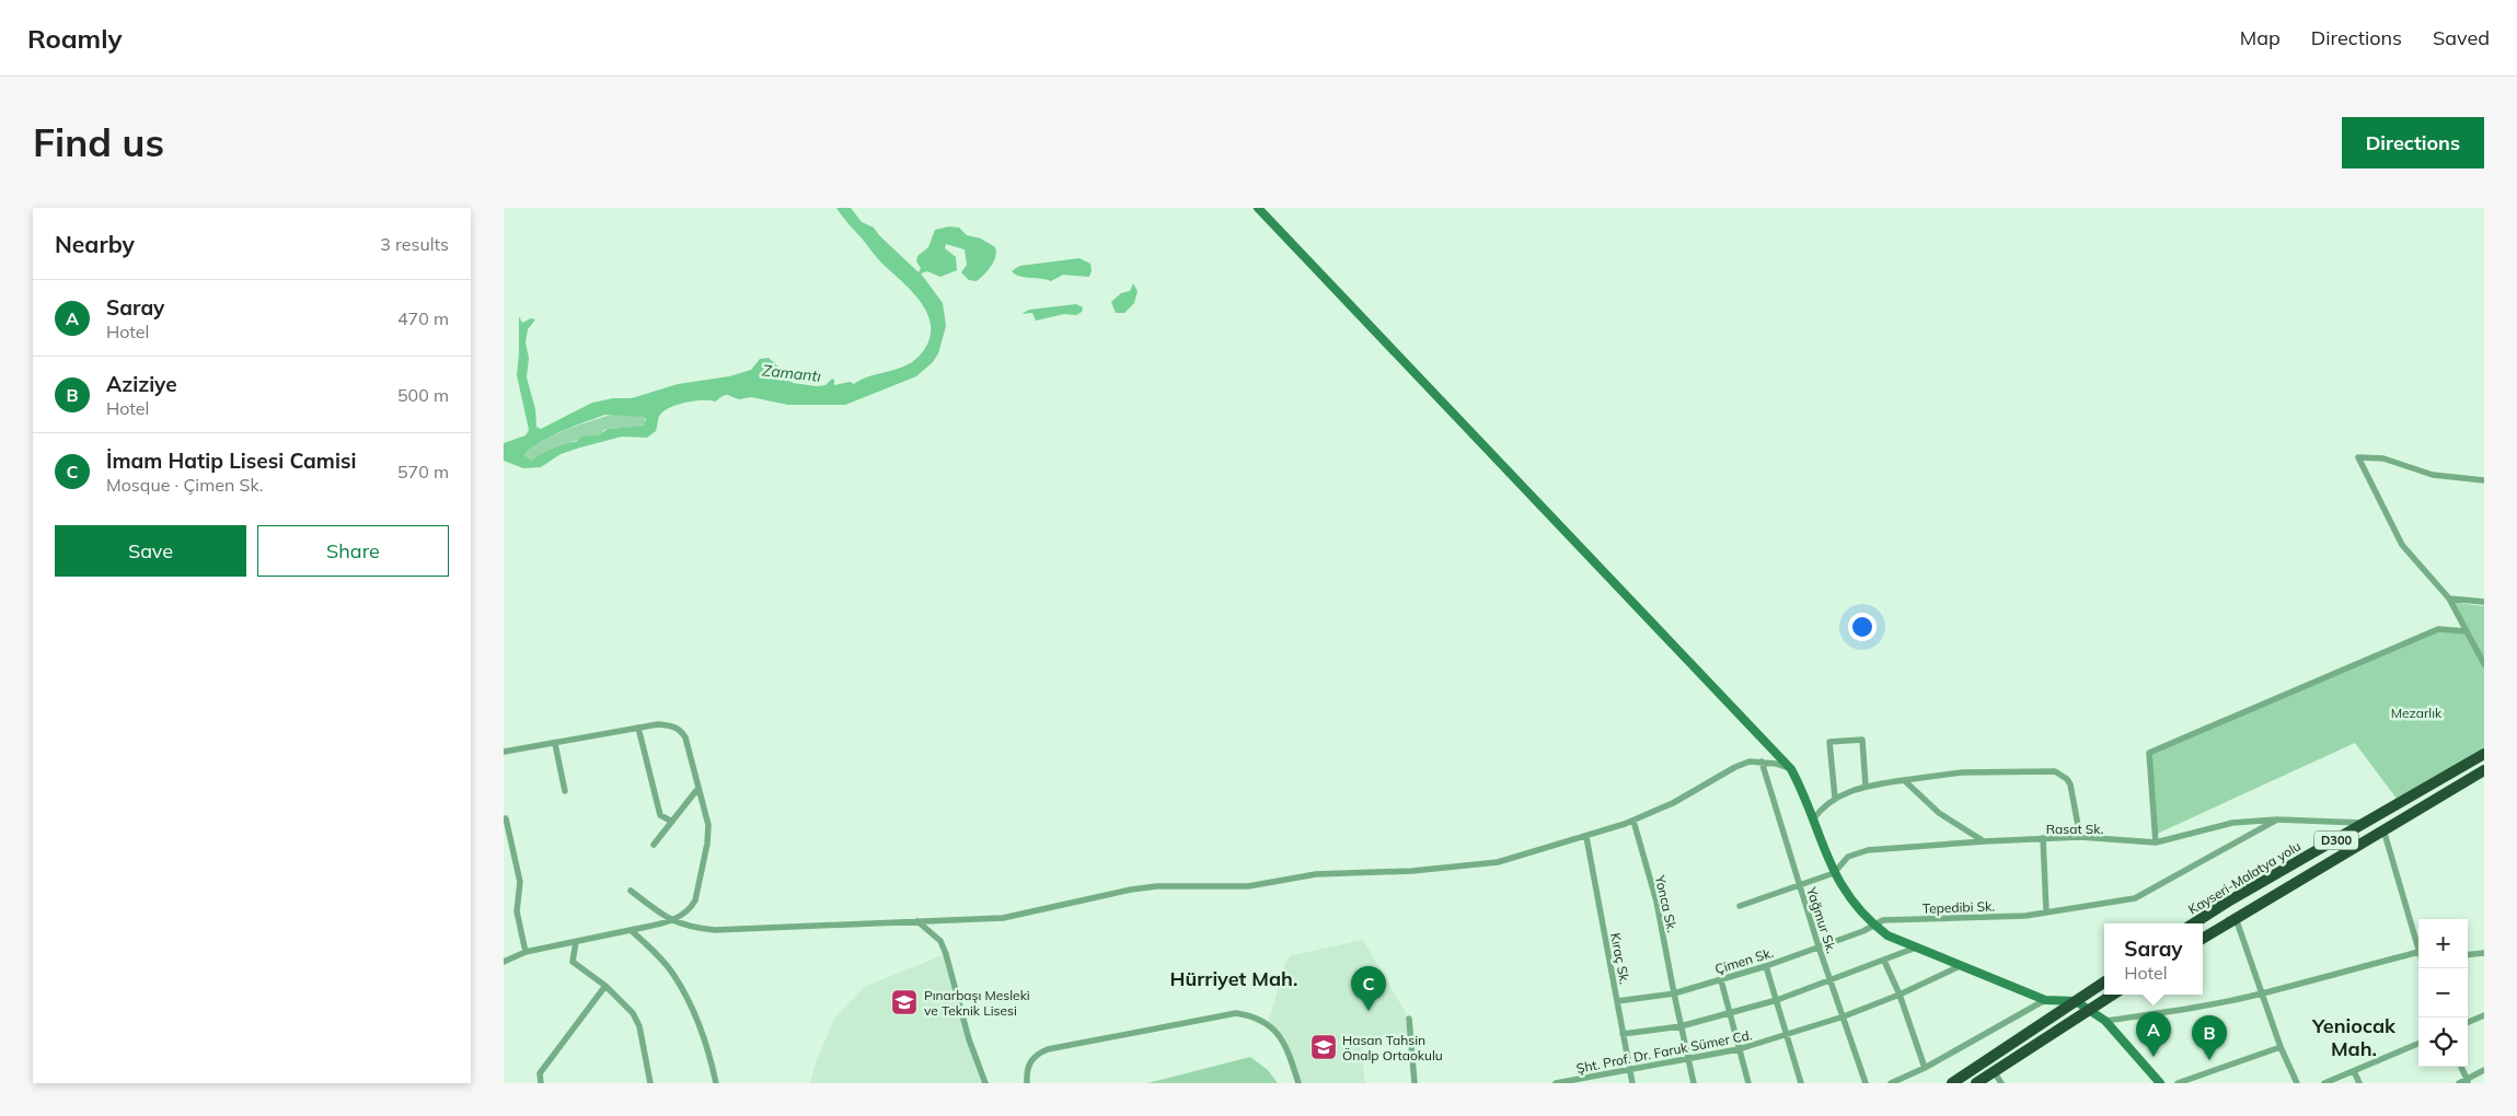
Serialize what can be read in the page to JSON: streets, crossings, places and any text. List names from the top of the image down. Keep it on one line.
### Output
{"streets":{"highway":["D300","Kayseri-Malatya yolu"],"street":["Rasat Sk.","Yonca Sk.","Tepedibi Sk.","Yağmur Sk.","Kıraç Sk.","Çimen Sk.","Şht. Prof. Dr. Faruk Sümer Cd."]},"crossings":[["Rasat Sk.","Kayseri-Malatya yolu"],["Rasat Sk.","Tepedibi Sk."],["Yonca Sk.","Çimen Sk."],["Yonca Sk.","Şht. Prof. Dr. Faruk Sümer Cd."],["Tepedibi Sk.","Çimen Sk."],["Yağmur Sk.","Çimen Sk."],["Yağmur Sk.","Şht. Prof. Dr. Faruk Sümer Cd."],["Kıraç Sk.","Çimen Sk."],["Kıraç Sk.","Şht. Prof. Dr. Faruk Sümer Cd."]],"districts":["Hürriyet Mah.","Yeniocak Mah."],"water":["Zamantı"],"parks":["Mezarlık"],"places":{"school or university":["Pınarbaşı Mesleki ve Teknik Lisesi","Hasan Tahsin Önalp Ortaokulu"]},"page":{"header":"Roamly","nav":["Map","Directions","Saved"],"buttons":["Directions",["Save","Share"]],"title":"Find us","heading":["Nearby","3 results"],"list":[{"mark":"A","name":"Saray","note":"Hotel","value":"470 m"},{"mark":"B","name":"Aziziye","note":"Hotel","value":"500 m"},{"mark":"C","name":"İmam Hatip Lisesi Camisi","note":"Mosque · Çimen Sk.","value":"570 m"}],"map_buttons":["+","−"],"popup":["Saray","Hotel"],"pins":["C","A","B"]}}
